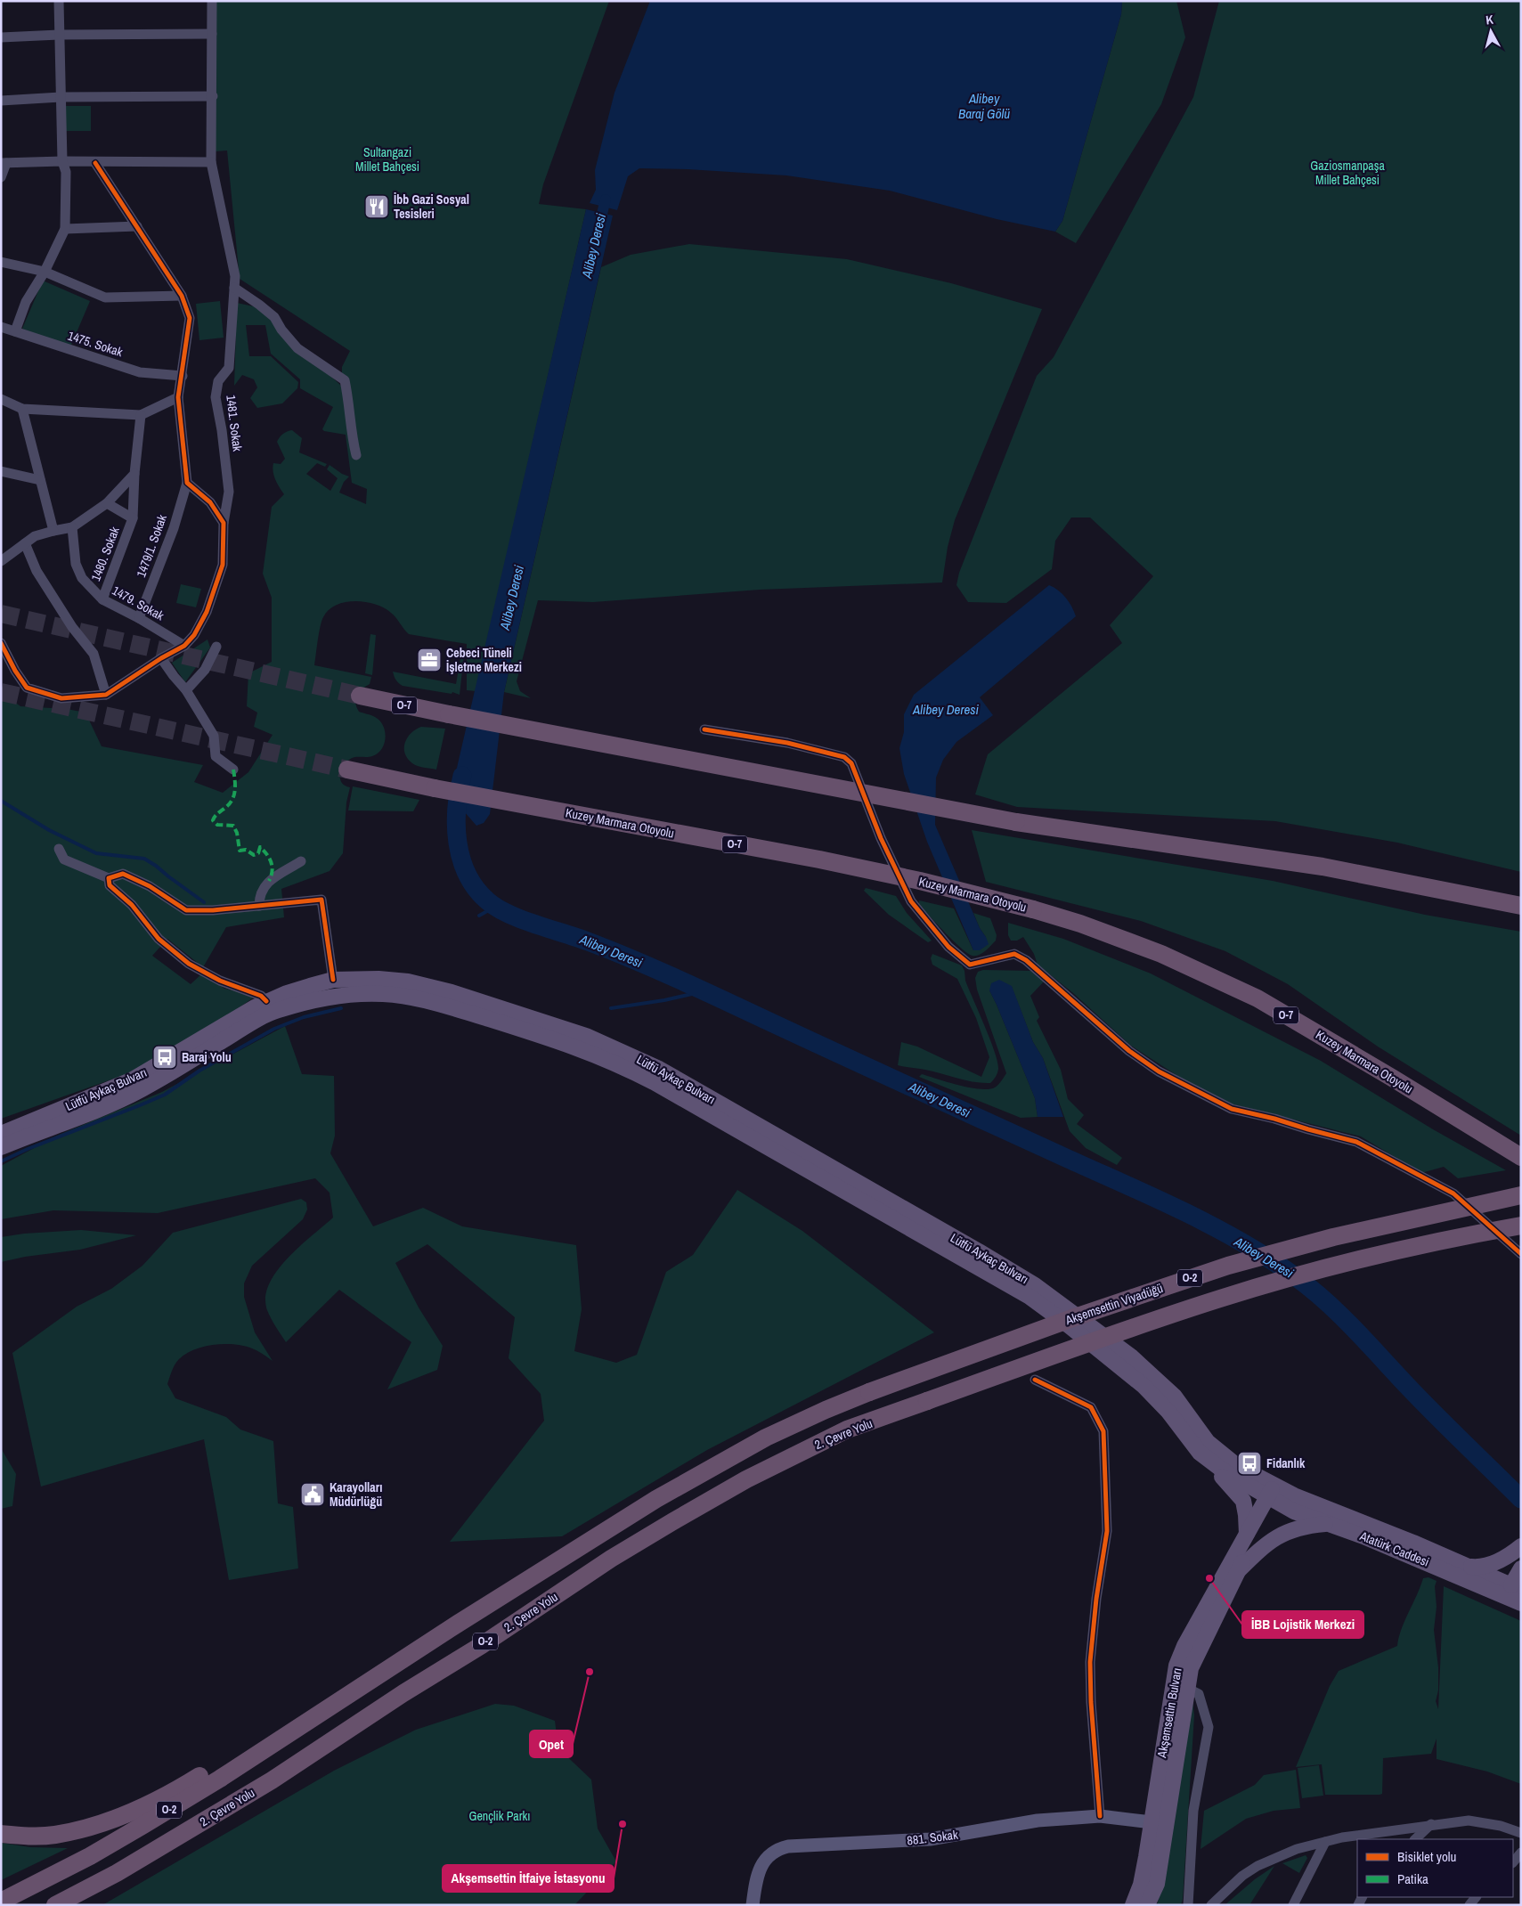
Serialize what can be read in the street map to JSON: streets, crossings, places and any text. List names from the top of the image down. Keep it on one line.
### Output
{"streets":{"highway":["O-7","Kuzey Marmara Otoyolu","O-2","Akşemsettin Viyadüğü","2. Çevre Yolu"],"main road":["Lütfü Aykaç Bulvarı","Atatürk Caddesi","Akşemsettin Bulvarı"],"street":["1475. Sokak","1481. Sokak","1479/1. Sokak","1480. Sokak","1479. Sokak","881. Sokak"]},"crossings":[["1481. Sokak","1479. Sokak"],["1479/1. Sokak","1479. Sokak"],["1480. Sokak","1479. Sokak"],["Lütfü Aykaç Bulvarı","Atatürk Caddesi"],["Lütfü Aykaç Bulvarı","Akşemsettin Bulvarı"],["O-2","Akşemsettin Viyadüğü"],["Atatürk Caddesi","Akşemsettin Bulvarı"],["Akşemsettin Bulvarı","881. Sokak"]],"water":["Alibey Baraj Gölü","Alibey Deresi"],"parks":["Sultangazi Millet Bahçesi","Gaziosmanpaşa Millet Bahçesi","Gençlik Parkı"],"places":{"restaurant":["İbb Gazi Sosyal Tesisleri"],"office":["Cebeci Tüneli İşletme Merkezi"],"bus stop":["Baraj Yolu","Fidanlık"],"public building":["Karayolları Müdürlüğü"],"other":["İBB Lojistik Merkezi","Opet","Akşemsettin İtfaiye İstasyonu"]},"legend":["Bisiklet yolu","Patika"],"north":"top"}
